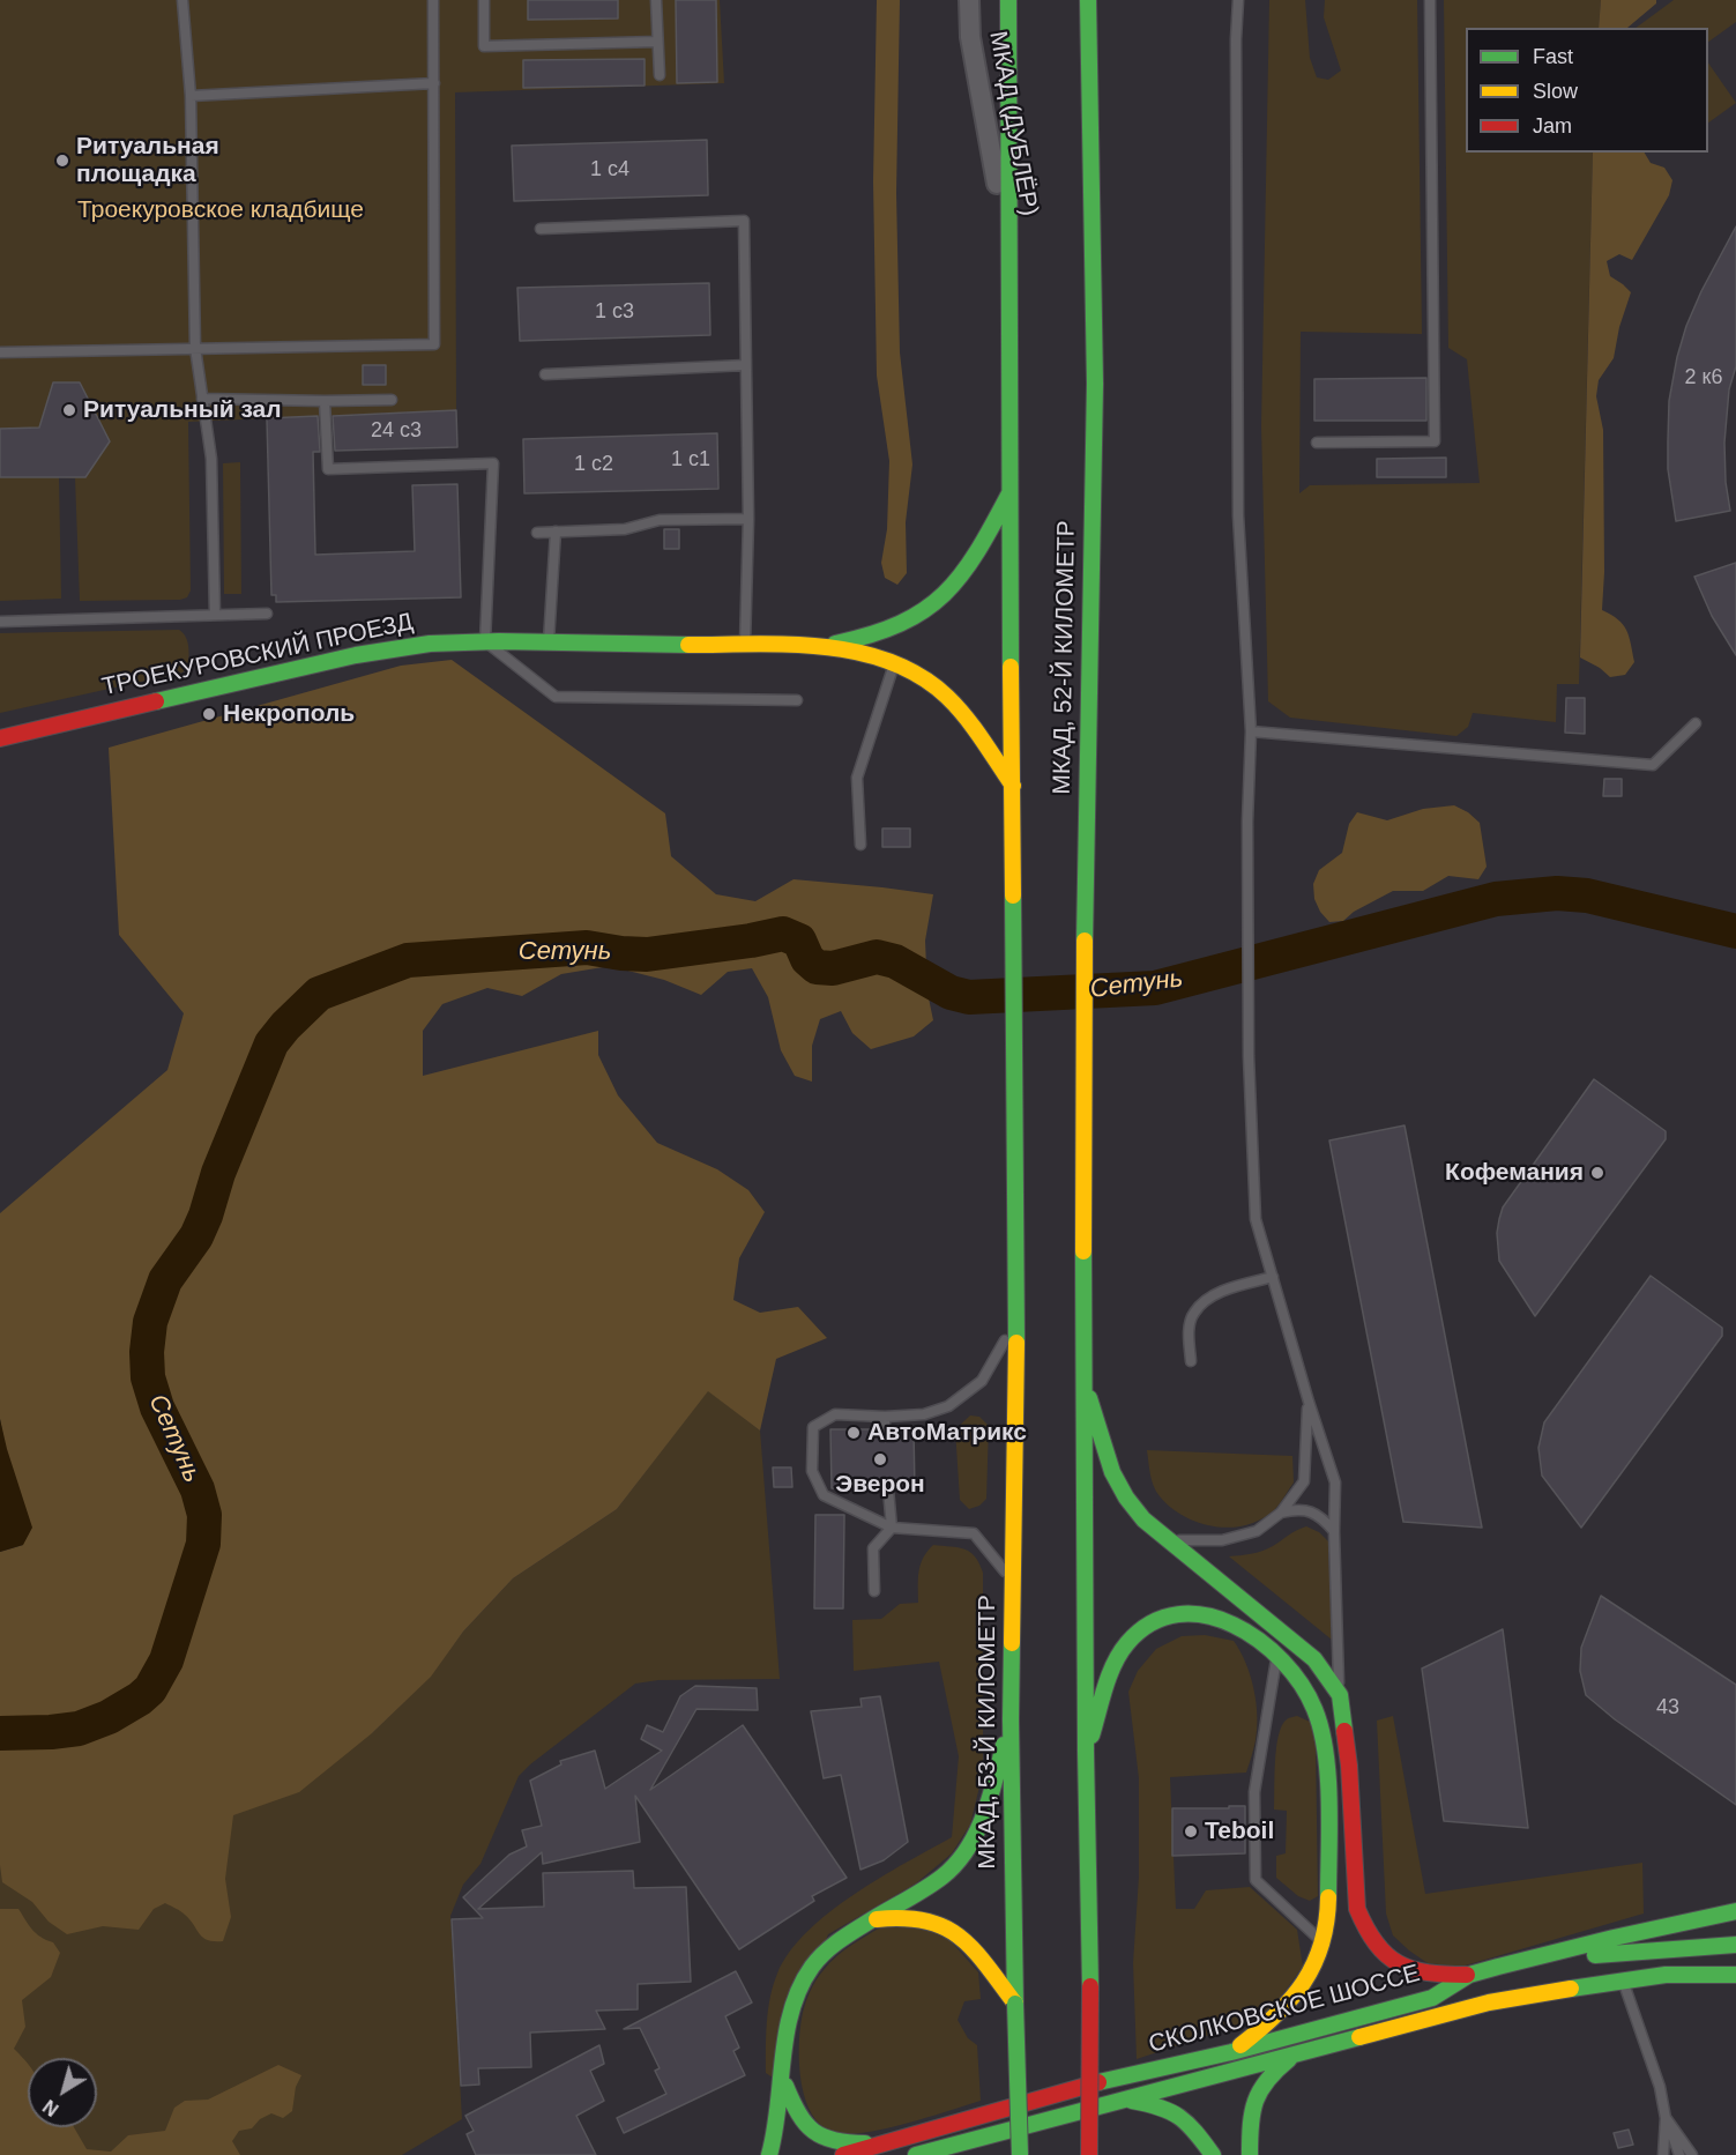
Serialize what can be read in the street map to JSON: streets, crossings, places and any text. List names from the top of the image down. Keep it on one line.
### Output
{"streets":{"main road":["ТРОЕКУРОВСКИЙ ПРОЕЗД","МКАД, 52-Й КИЛОМЕТР","МКАД, 53-Й КИЛОМЕТР","СКОЛКОВСКОЕ ШОССЕ"],"street":["МКАД (ДУБЛЁР)"]},"crossings":[["МКАД (ДУБЛЁР)","МКАД, 52-Й КИЛОМЕТР"],["ТРОЕКУРОВСКИЙ ПРОЕЗД","МКАД, 52-Й КИЛОМЕТР"],["МКАД, 52-Й КИЛОМЕТР","МКАД, 53-Й КИЛОМЕТР"]],"water":["Сетунь"],"parks":["Троекуровское кладбище"],"places":["Ритуальная площадка","Ритуальный зал","Некрополь","Кофемания","АвтоМатрикс","Эверон","Teboil"],"house_numbers":["1 с4","1 с3","2 к6","24 с3","1 с1","1 с2","43"],"legend":["Fast","Slow","Jam"],"north":"bottom left"}
